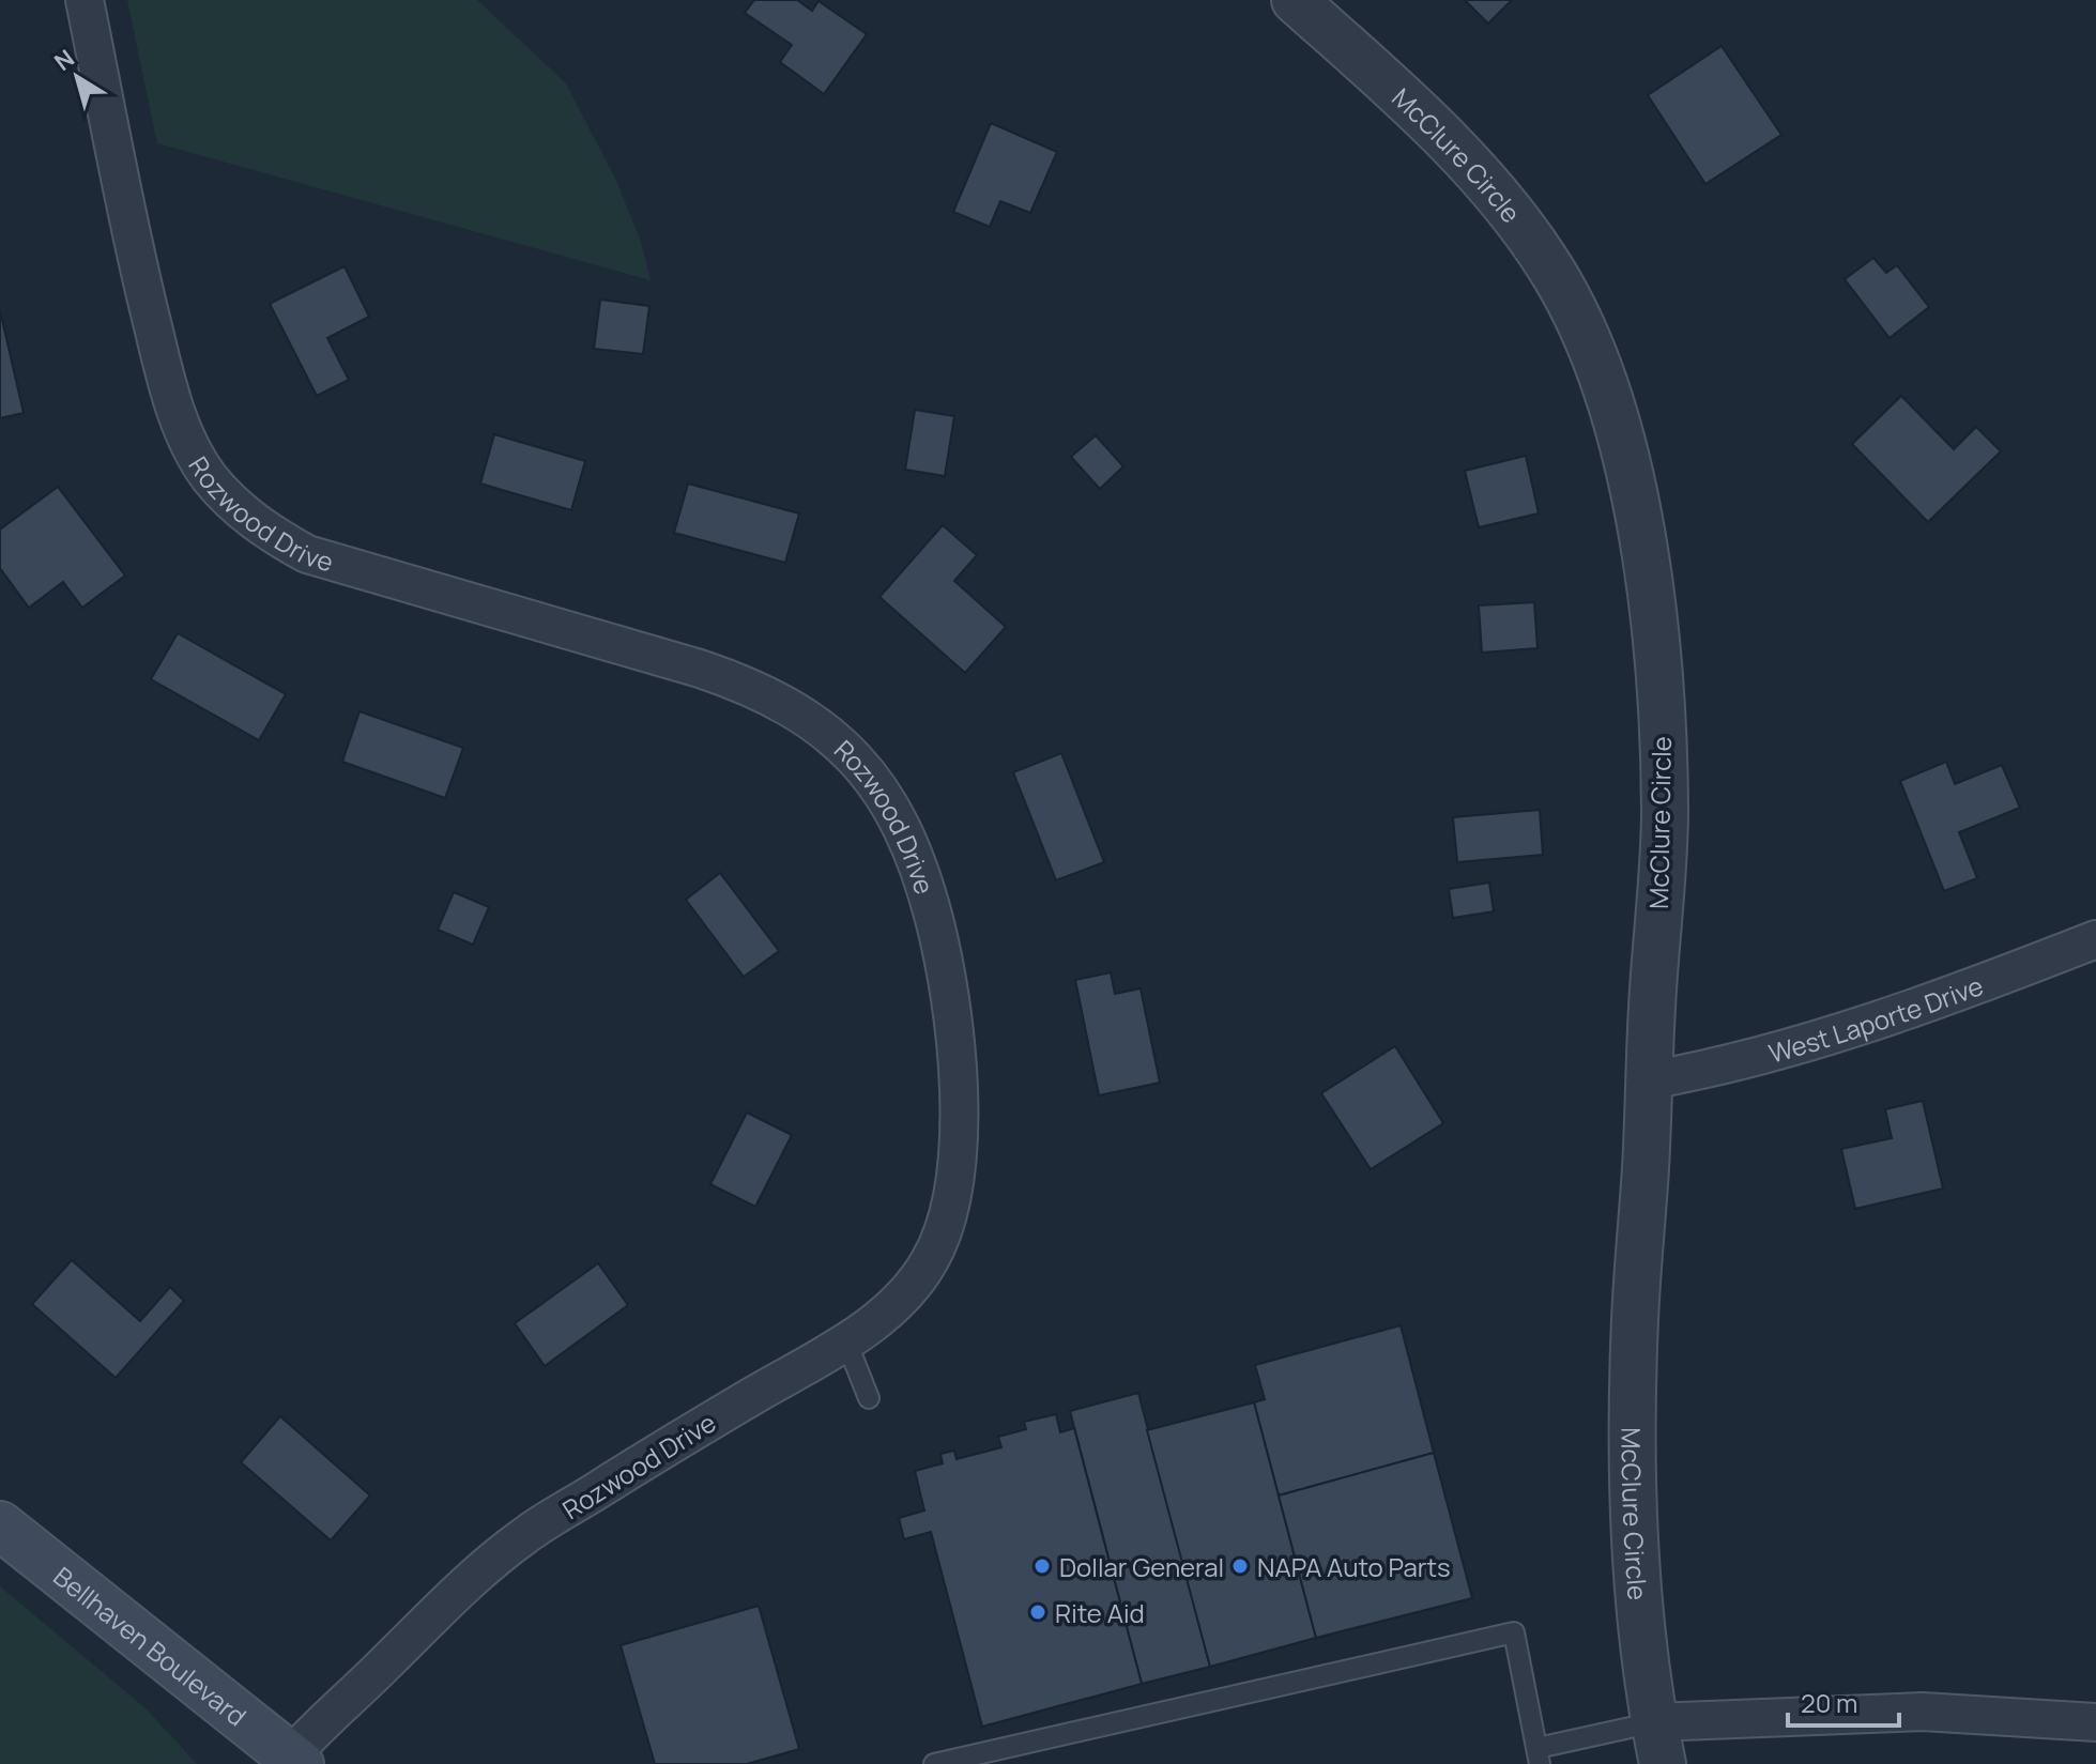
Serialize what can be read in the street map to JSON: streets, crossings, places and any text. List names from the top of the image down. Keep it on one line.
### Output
{"streets":{"main road":["Bellhaven Boulevard"],"street":["McClure Circle","Rozwood Drive","West Laporte Drive"]},"crossings":[["McClure Circle","West Laporte Drive"],["Rozwood Drive","Bellhaven Boulevard"]],"places":["Dollar General","NAPA Auto Parts","Rite Aid"],"scale_bar":"20 m","north":"top left"}
